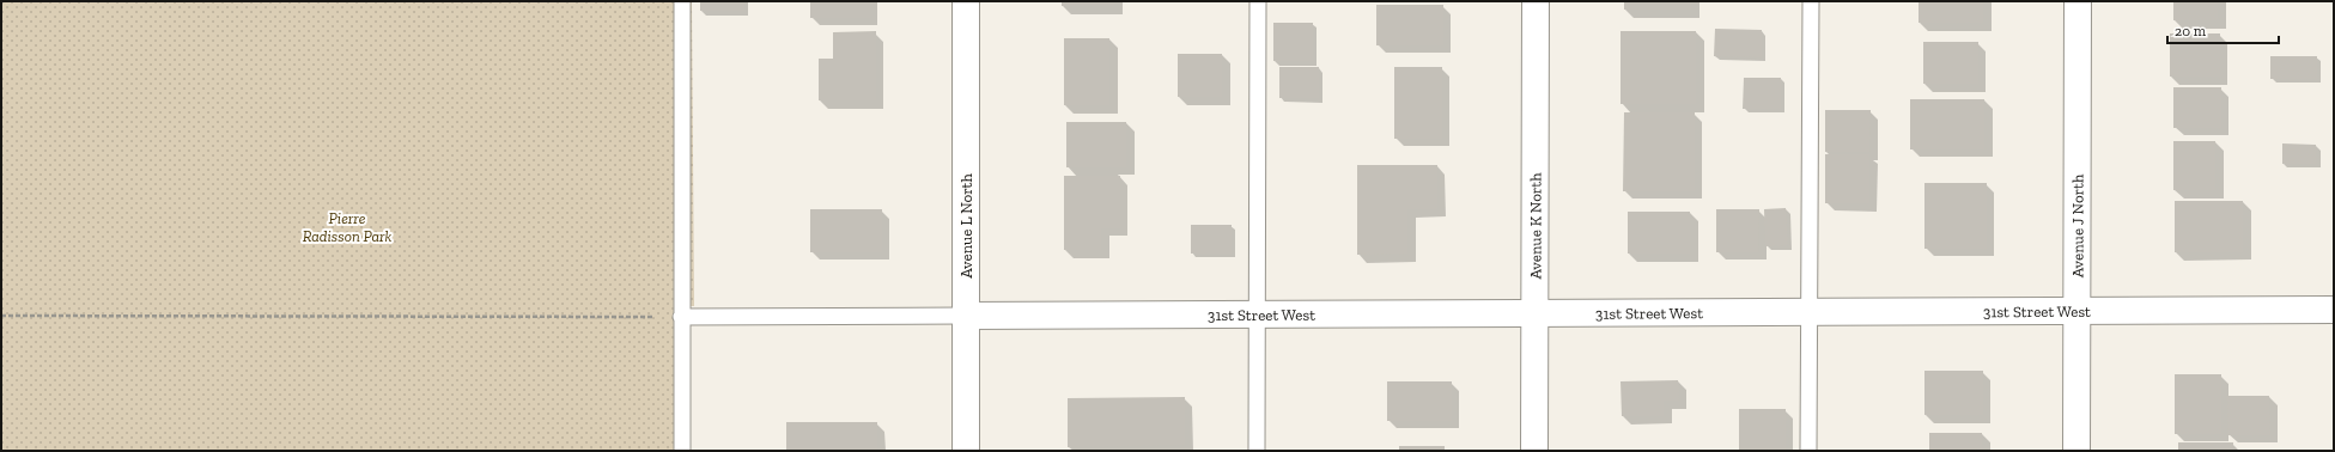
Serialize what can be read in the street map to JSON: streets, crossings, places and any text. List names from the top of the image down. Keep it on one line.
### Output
{"streets":{"street":["Avenue L North","Avenue K North","Avenue J North","31st Street West"]},"crossings":[["Avenue L North","31st Street West"],["Avenue K North","31st Street West"],["Avenue J North","31st Street West"]],"parks":["Pierre Radisson Park"],"scale_bar":"20 m"}
